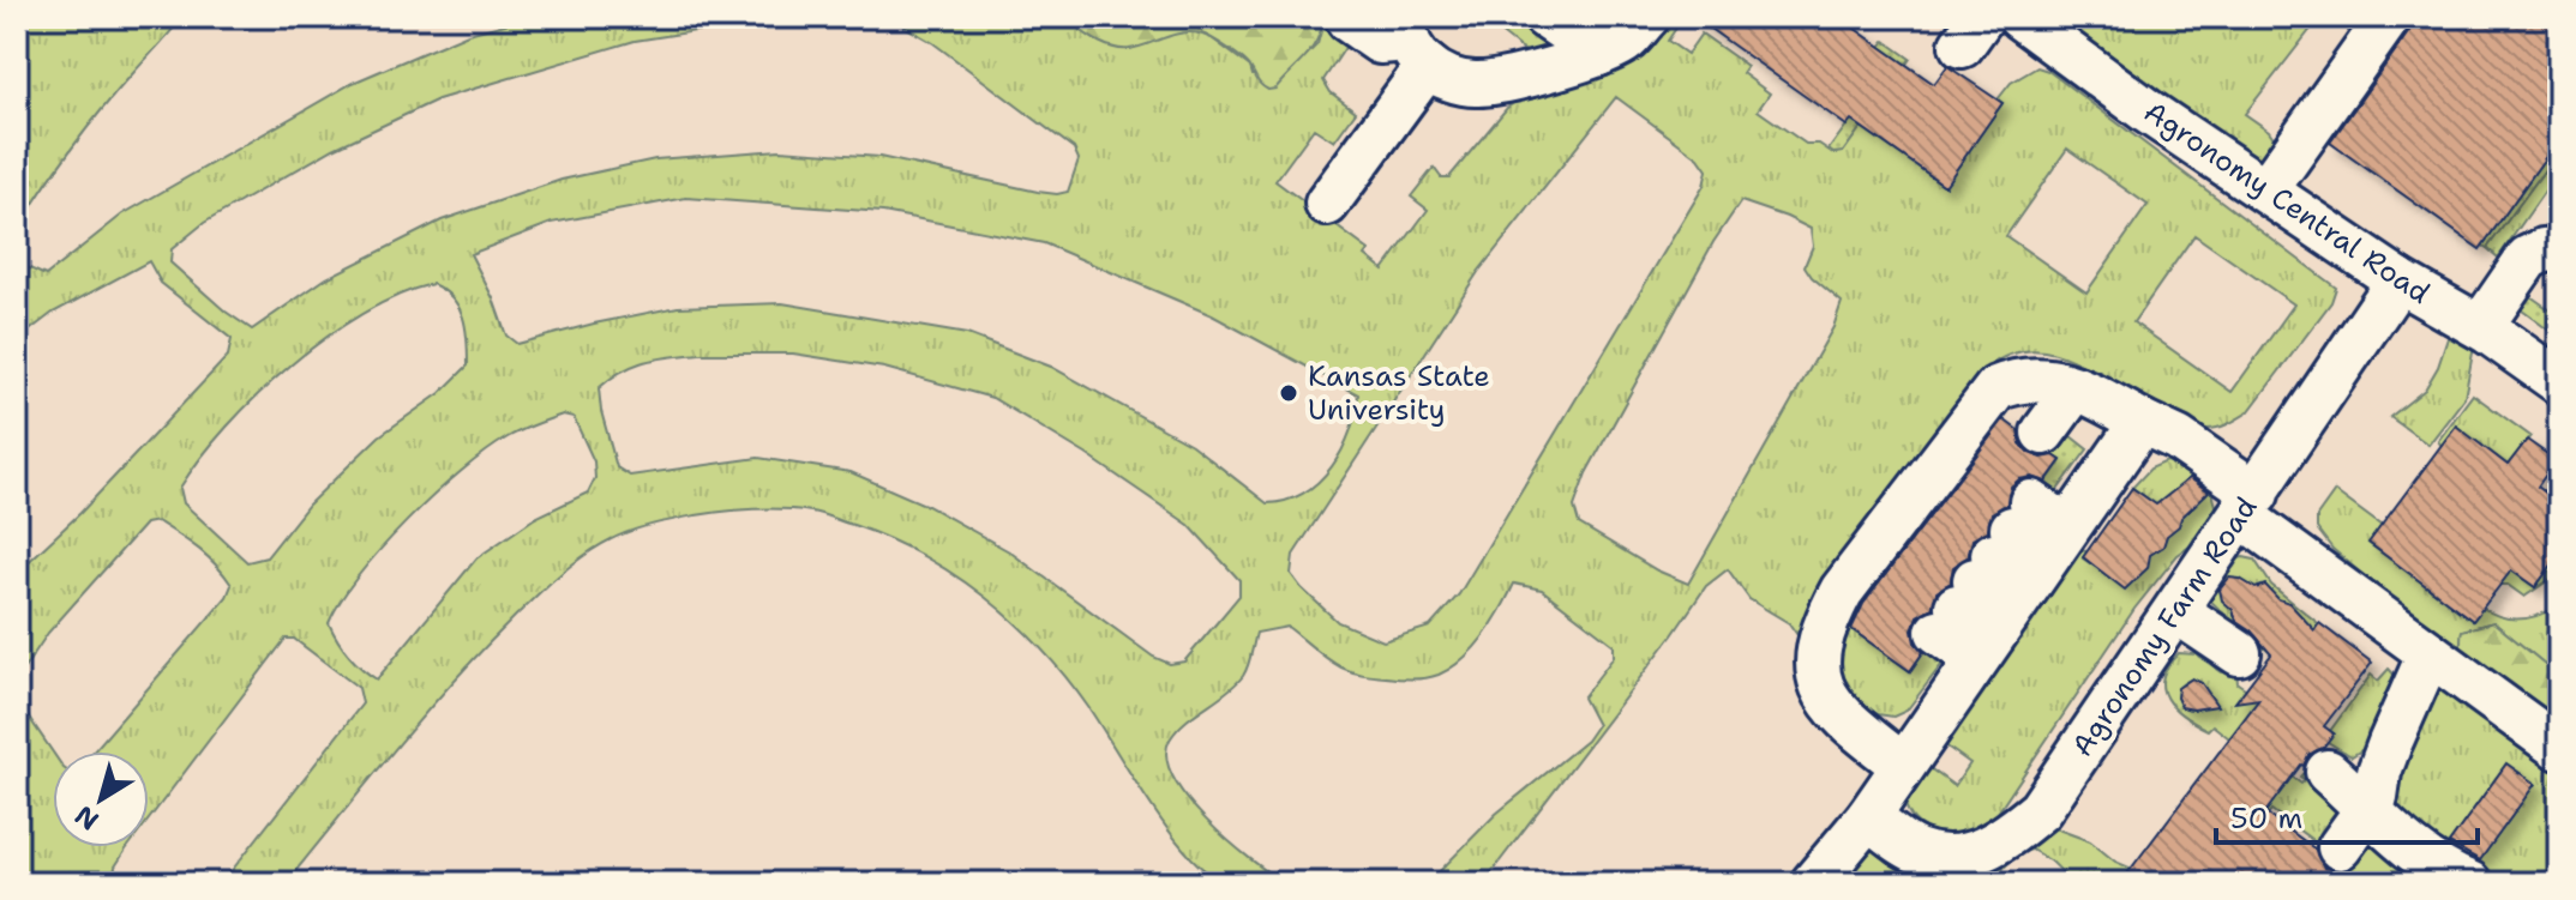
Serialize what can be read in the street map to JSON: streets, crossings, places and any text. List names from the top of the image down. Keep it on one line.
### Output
{"streets":{"street":["Agronomy Central Road","Agronomy Farm Road"]},"crossings":[["Agronomy Central Road","Agronomy Farm Road"]],"places":["Kansas State University"],"scale_bar":"50 m","north":"bottom left"}
